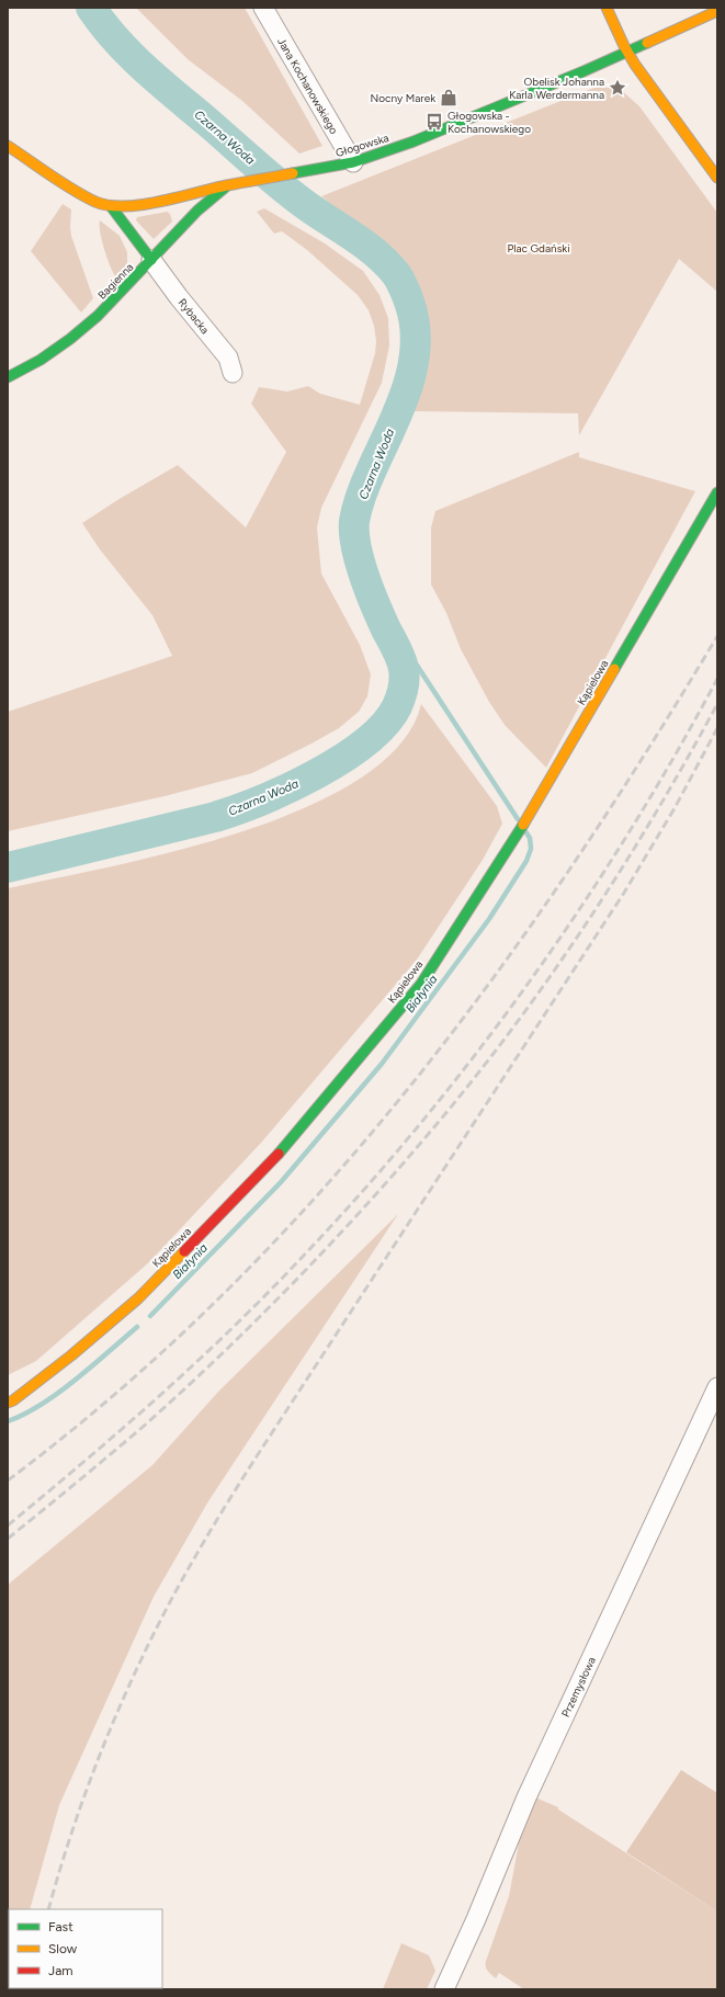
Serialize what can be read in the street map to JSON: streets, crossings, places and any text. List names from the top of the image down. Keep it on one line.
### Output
{"streets":{"street":["Jana Kochanowskiego","Głogowska","Bagienna","Rybacka","Kąpielowa","Przemysłowa"]},"crossings":[["Jana Kochanowskiego","Głogowska"],["Głogowska","Bagienna"],["Bagienna","Rybacka"]],"water":["Czarna Woda","Białynia"],"parks":["Plac Gdański"],"places":{"place":["Obelisk Johanna Karla Werdermanna"],"shop":["Nocny Marek"],"bus stop":["Głogowska - Kochanowskiego"]},"legend":["Fast","Slow","Jam"]}
